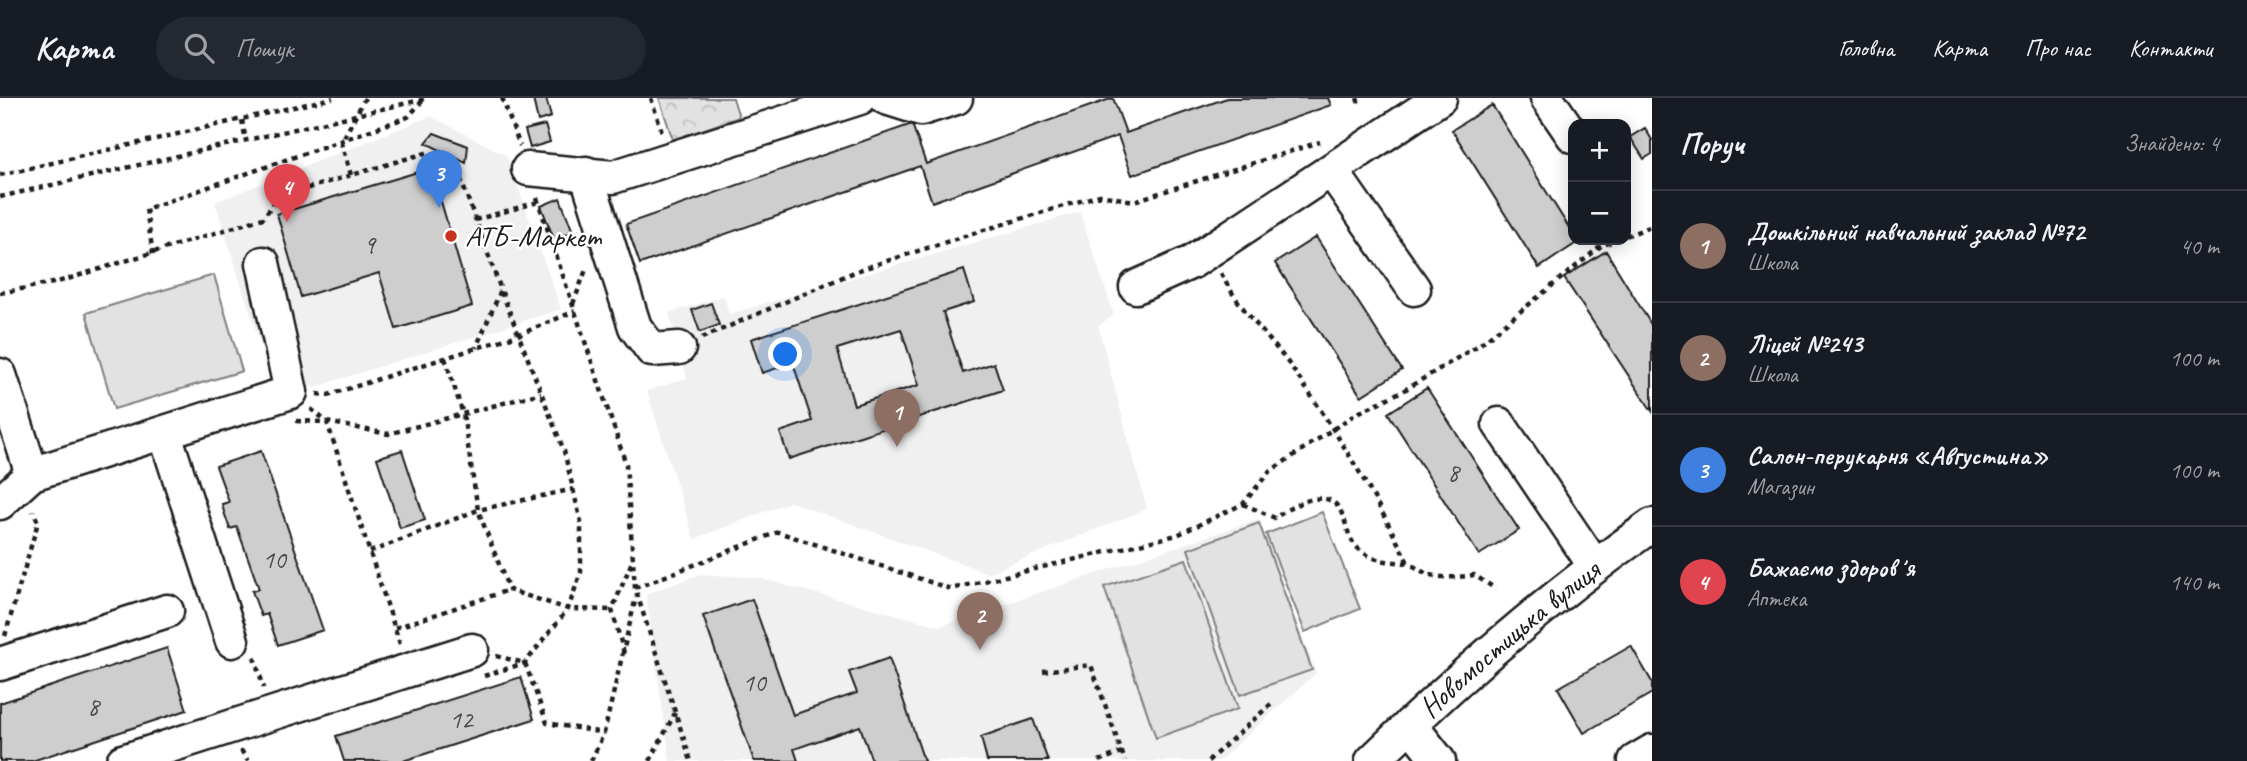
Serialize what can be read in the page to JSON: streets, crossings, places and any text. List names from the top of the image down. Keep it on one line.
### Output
{"streets":{"street":["Новомостицька вулиця"]},"places":["АТБ-Маркет"],"house_numbers":["9","8","10","10","8","12"],"page":{"header":"Карта","search":"Пошук","nav":["Головна","Карта","Про нас","Контакти"],"heading":["Поруч","Знайдено: 4"],"map_buttons":["+","−"],"pins":["3","4","1","2"],"list":[{"mark":"1","name":"Дошкільний навчальний заклад №72","note":"Школа","value":"40 m"},{"mark":"2","name":"Ліцей №243","note":"Школа","value":"100 m"},{"mark":"3","name":"Салон-перукарня «Августина»","note":"Магазин","value":"100 m"},{"mark":"4","name":"Бажаємо здоровʼя","note":"Аптека","value":"140 m"}]}}
